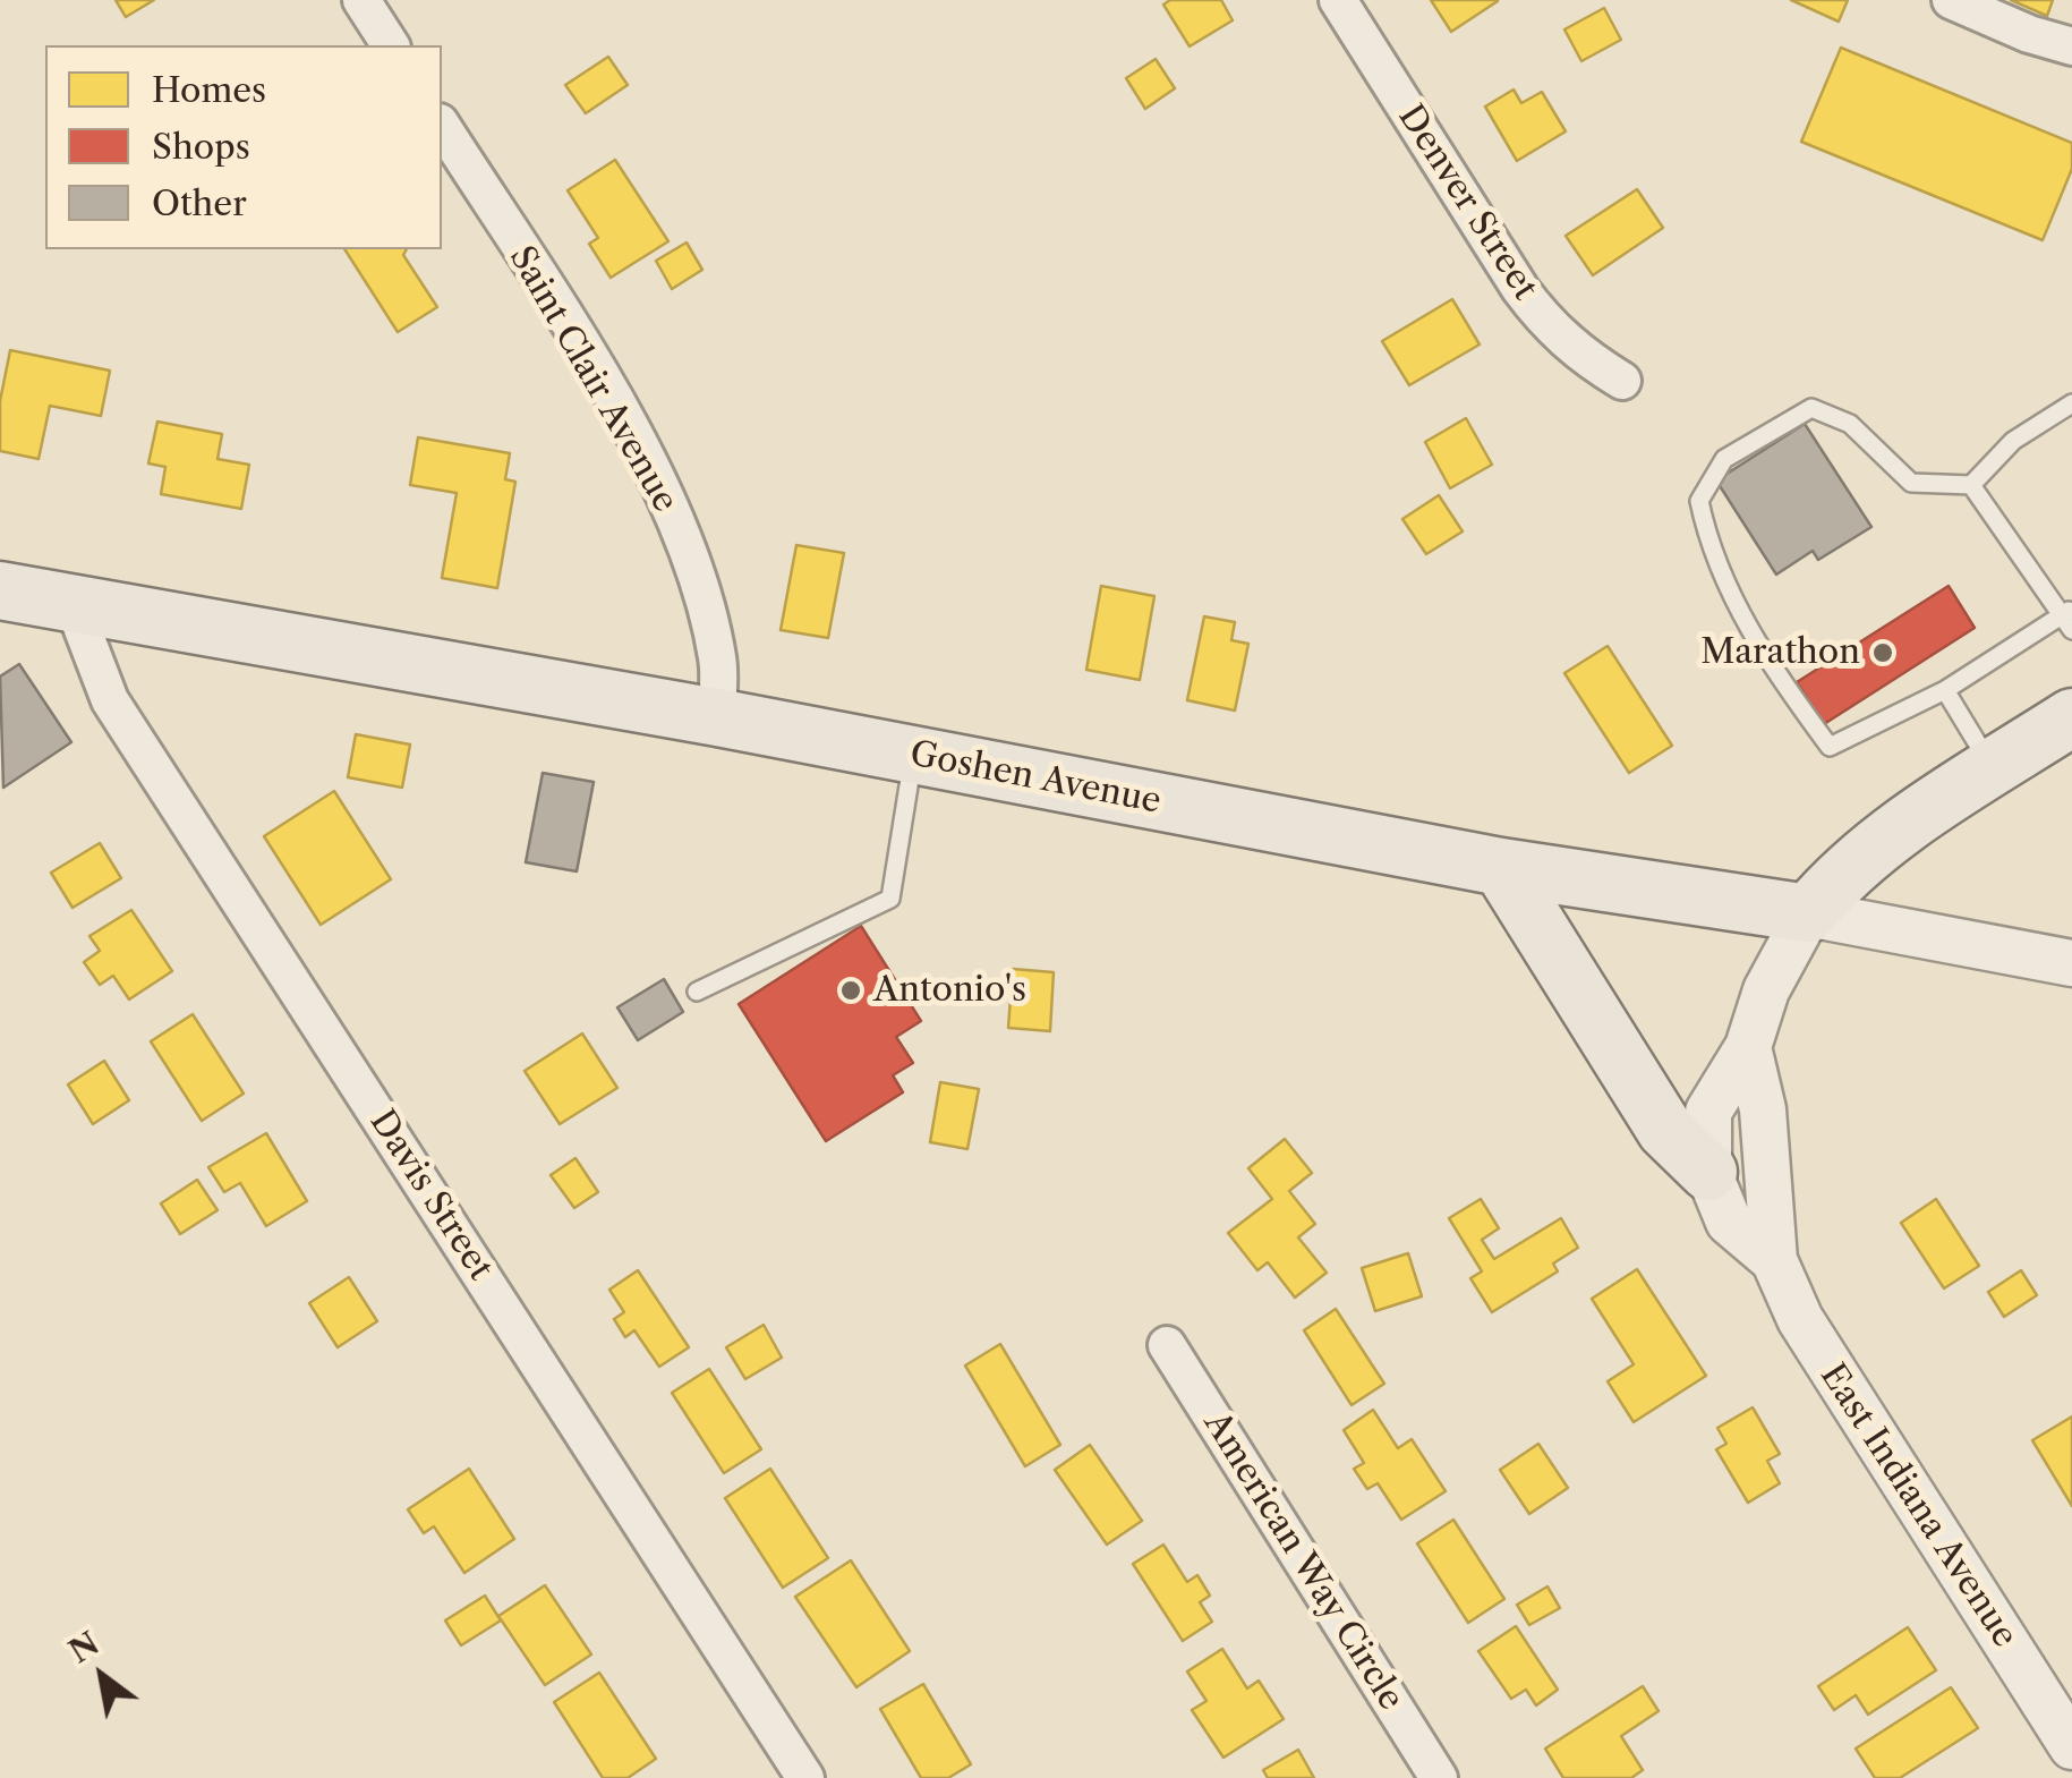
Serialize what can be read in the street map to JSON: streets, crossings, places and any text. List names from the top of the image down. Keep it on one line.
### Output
{"streets":{"main road":["Goshen Avenue"],"street":["Denver Street","Saint Clair Avenue","Davis Street","East Indiana Avenue","American Way Circle"]},"crossings":[["Saint Clair Avenue","Goshen Avenue"],["Goshen Avenue","Davis Street"],["Goshen Avenue","East Indiana Avenue"]],"places":["Marathon","Antonio's"],"legend":["Homes","Shops","Other"],"north":"top left"}
